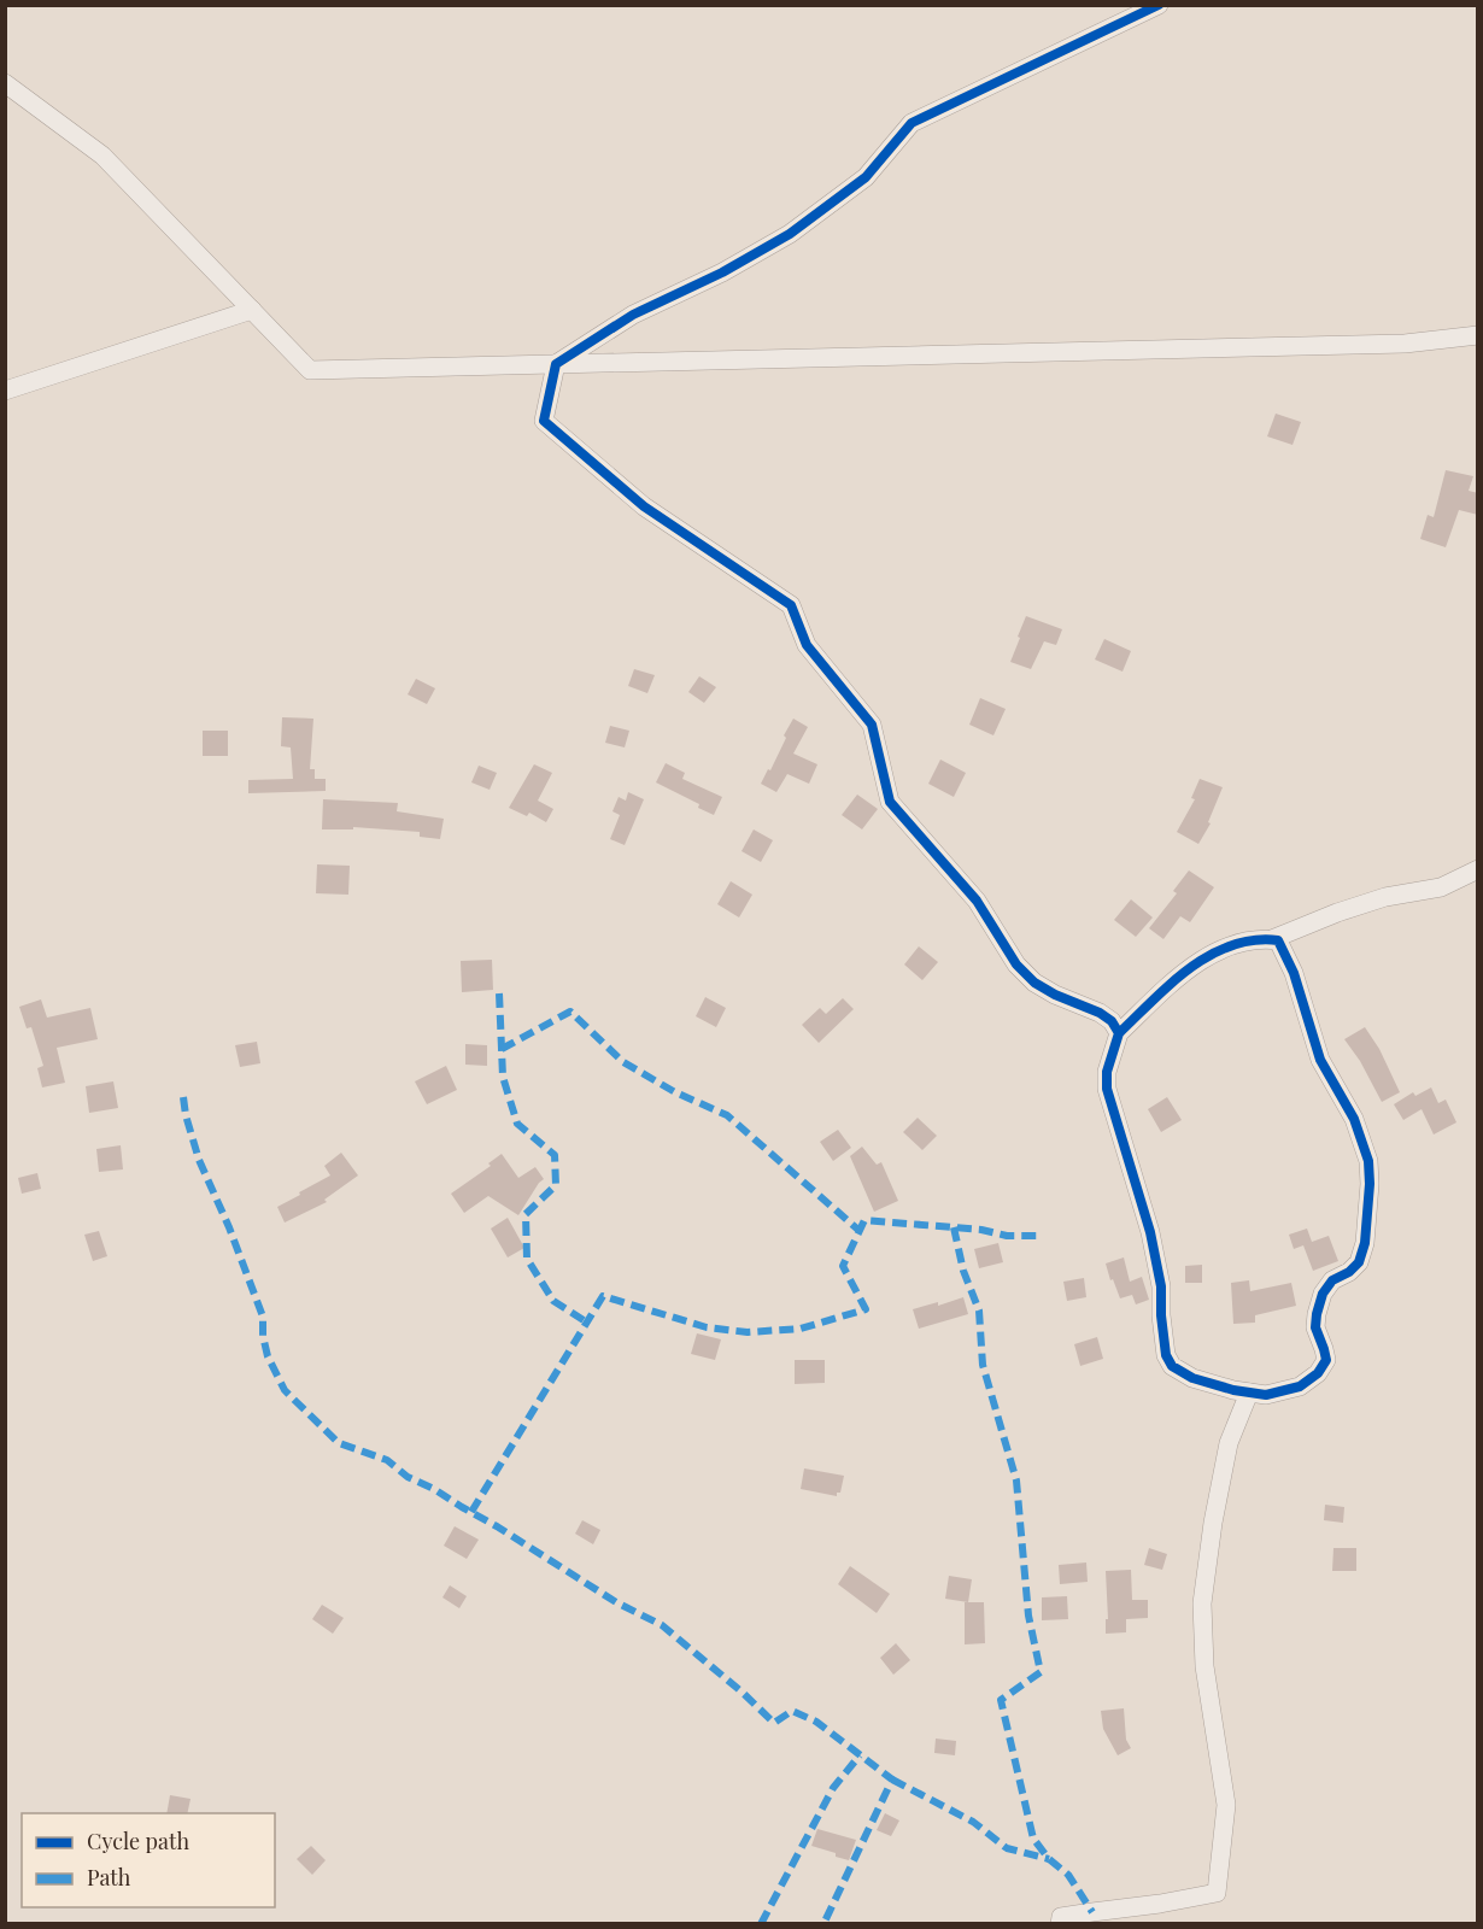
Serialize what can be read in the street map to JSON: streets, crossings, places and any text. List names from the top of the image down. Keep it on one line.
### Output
{"legend":["Cycle path","Path"]}
